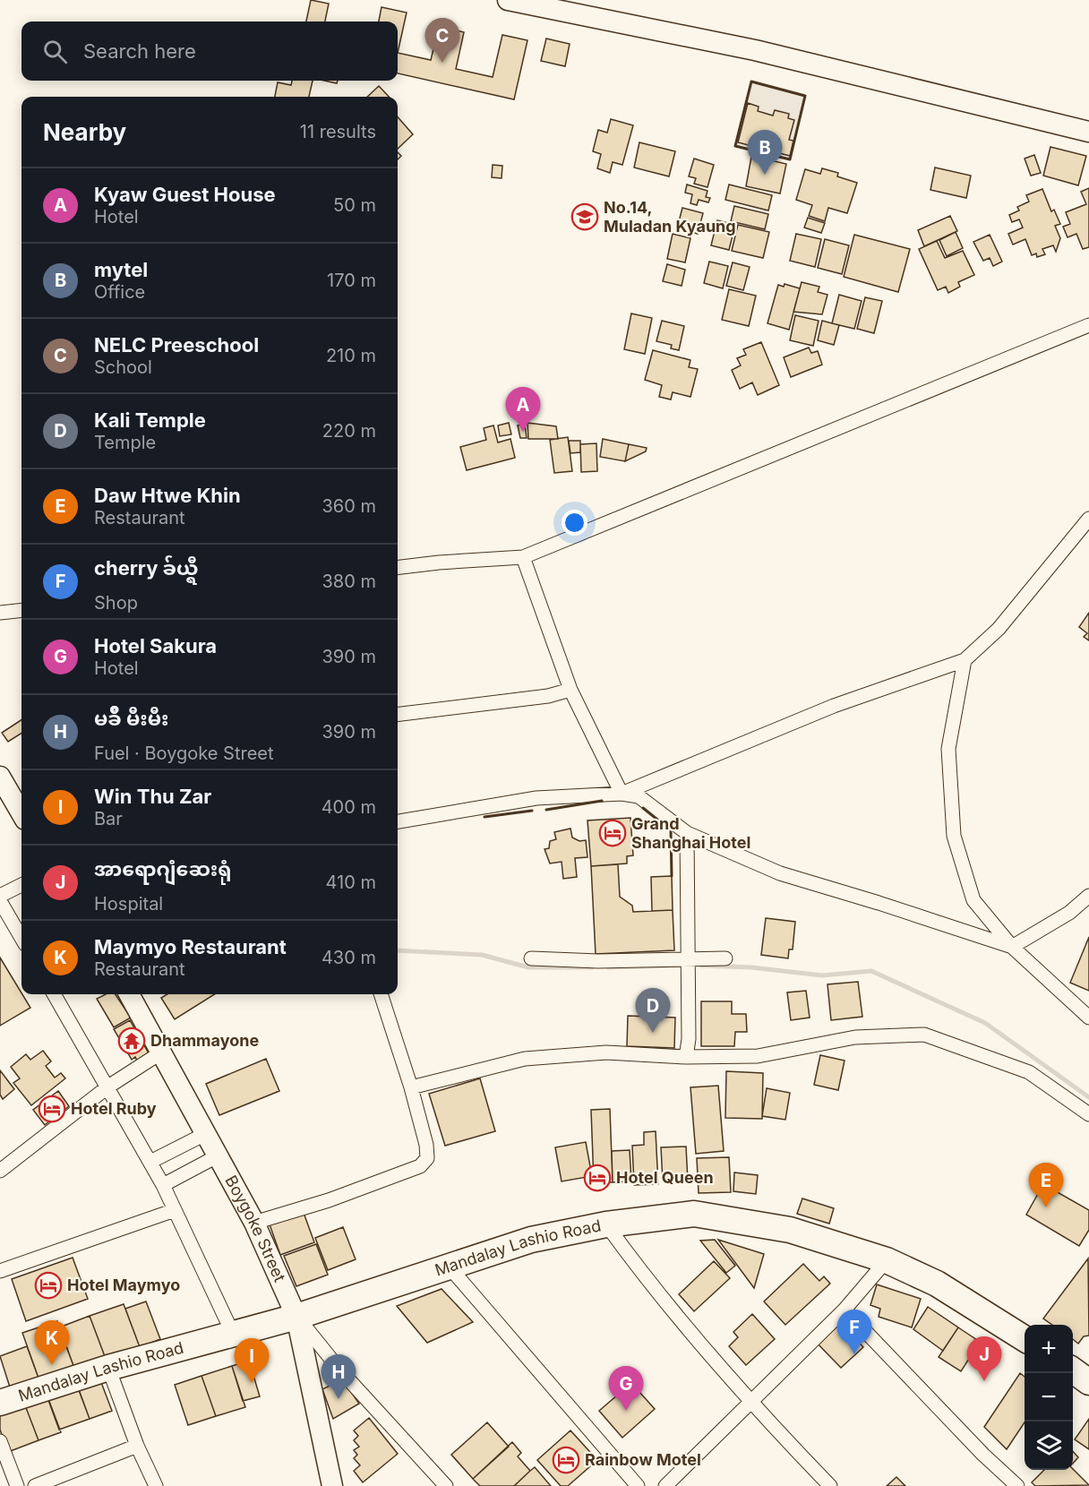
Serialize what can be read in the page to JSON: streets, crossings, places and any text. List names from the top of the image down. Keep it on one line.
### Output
{"streets":{"highway":["Mandalay Lashio Road"],"street":["Boygoke Street"]},"crossings":[["Boygoke Street","Mandalay Lashio Road"]],"places":{"school or university":["No.14, Muladan Kyaung"],"hotel":["Grand Shanghai Hotel","Hotel Ruby","Hotel Queen","Hotel Maymyo","Rainbow Motel"],"temple":["Dhammayone"]},"page":{"pins":["C","B","A","D","E","F","K","J","I","H","G"],"search":"Search here","heading":["Nearby","11 results"],"list":[{"mark":"A","name":"Kyaw Guest House","note":"Hotel","value":"50 m"},{"mark":"B","name":"mytel","note":"Office","value":"170 m"},{"mark":"C","name":"NELC Preeschool","note":"School","value":"210 m"},{"mark":"D","name":"Kali Temple","note":"Temple","value":"220 m"},{"mark":"E","name":"Daw Htwe Khin","note":"Restaurant","value":"360 m"},{"mark":"F","name":"cherry ခ်ယ္ရီ","note":"Shop","value":"380 m"},{"mark":"G","name":"Hotel Sakura","note":"Hotel","value":"390 m"},{"mark":"H","name":"မခ်ဳိ မီးမီး","note":"Fuel · Boygoke Street","value":"390 m"},{"mark":"I","name":"Win Thu Zar","note":"Bar","value":"400 m"},{"mark":"J","name":"အာရောဂျံဆေးရုံ","note":"Hospital","value":"410 m"},{"mark":"K","name":"Maymyo Restaurant","note":"Restaurant","value":"430 m"}],"map_buttons":["+","−"]}}
